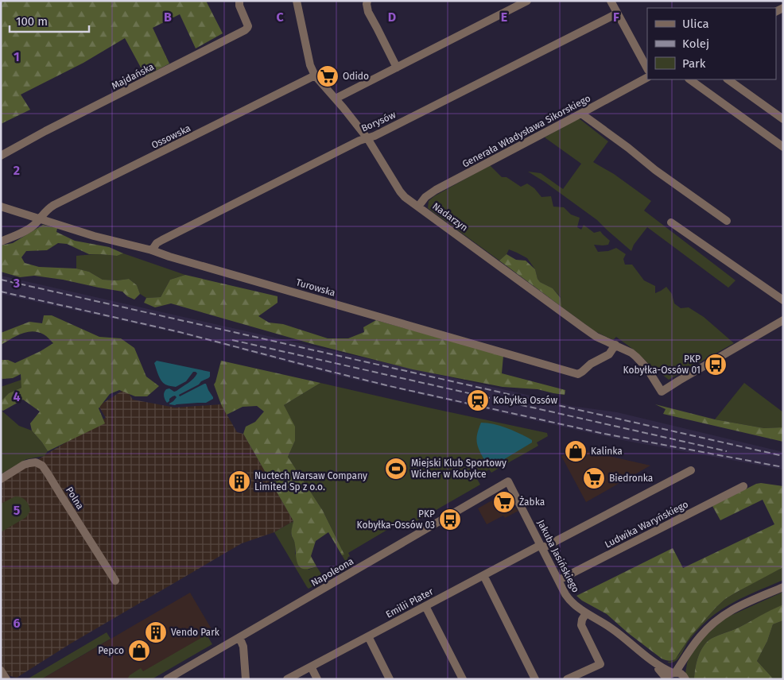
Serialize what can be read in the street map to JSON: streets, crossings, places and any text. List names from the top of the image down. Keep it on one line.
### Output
{"streets":{"street":["Majdańska","Borysów","Generała Władysława Sikorskiego","Ossowska","Nadarzyn","Turowska","Polna","Ludwika Waryńskiego","Jakuba Jasińskiego","Napoleona","Emilii Plater"]},"crossings":[["Borysów","Nadarzyn"],["Borysów","Turowska"],["Generała Władysława Sikorskiego","Nadarzyn"],["Ossowska","Nadarzyn"],["Ossowska","Turowska"],["Nadarzyn","Turowska"],["Ludwika Waryńskiego","Jakuba Jasińskiego"],["Jakuba Jasińskiego","Napoleona"],["Jakuba Jasińskiego","Emilii Plater"]],"places":{"supermarket":["Odido","Biedronka","Żabka"],"bus stop":["PKP Kobyłka-Ossów 01","PKP Kobyłka-Ossów 03"],"station":["Kobyłka Ossów"],"shop":["Kalinka","Pepco"],"sports":["Miejski Klub Sportowy Wicher w Kobyłce"],"building":["Nuctech Warsaw Company Limited Sp z o.o.","Vendo Park"]},"legend":["Ulica","Kolej","Park"],"scale_bar":"100 m","grid":{"columns":["B","C","D","E","F"],"rows":["1","2","3","4","5","6"]}}
